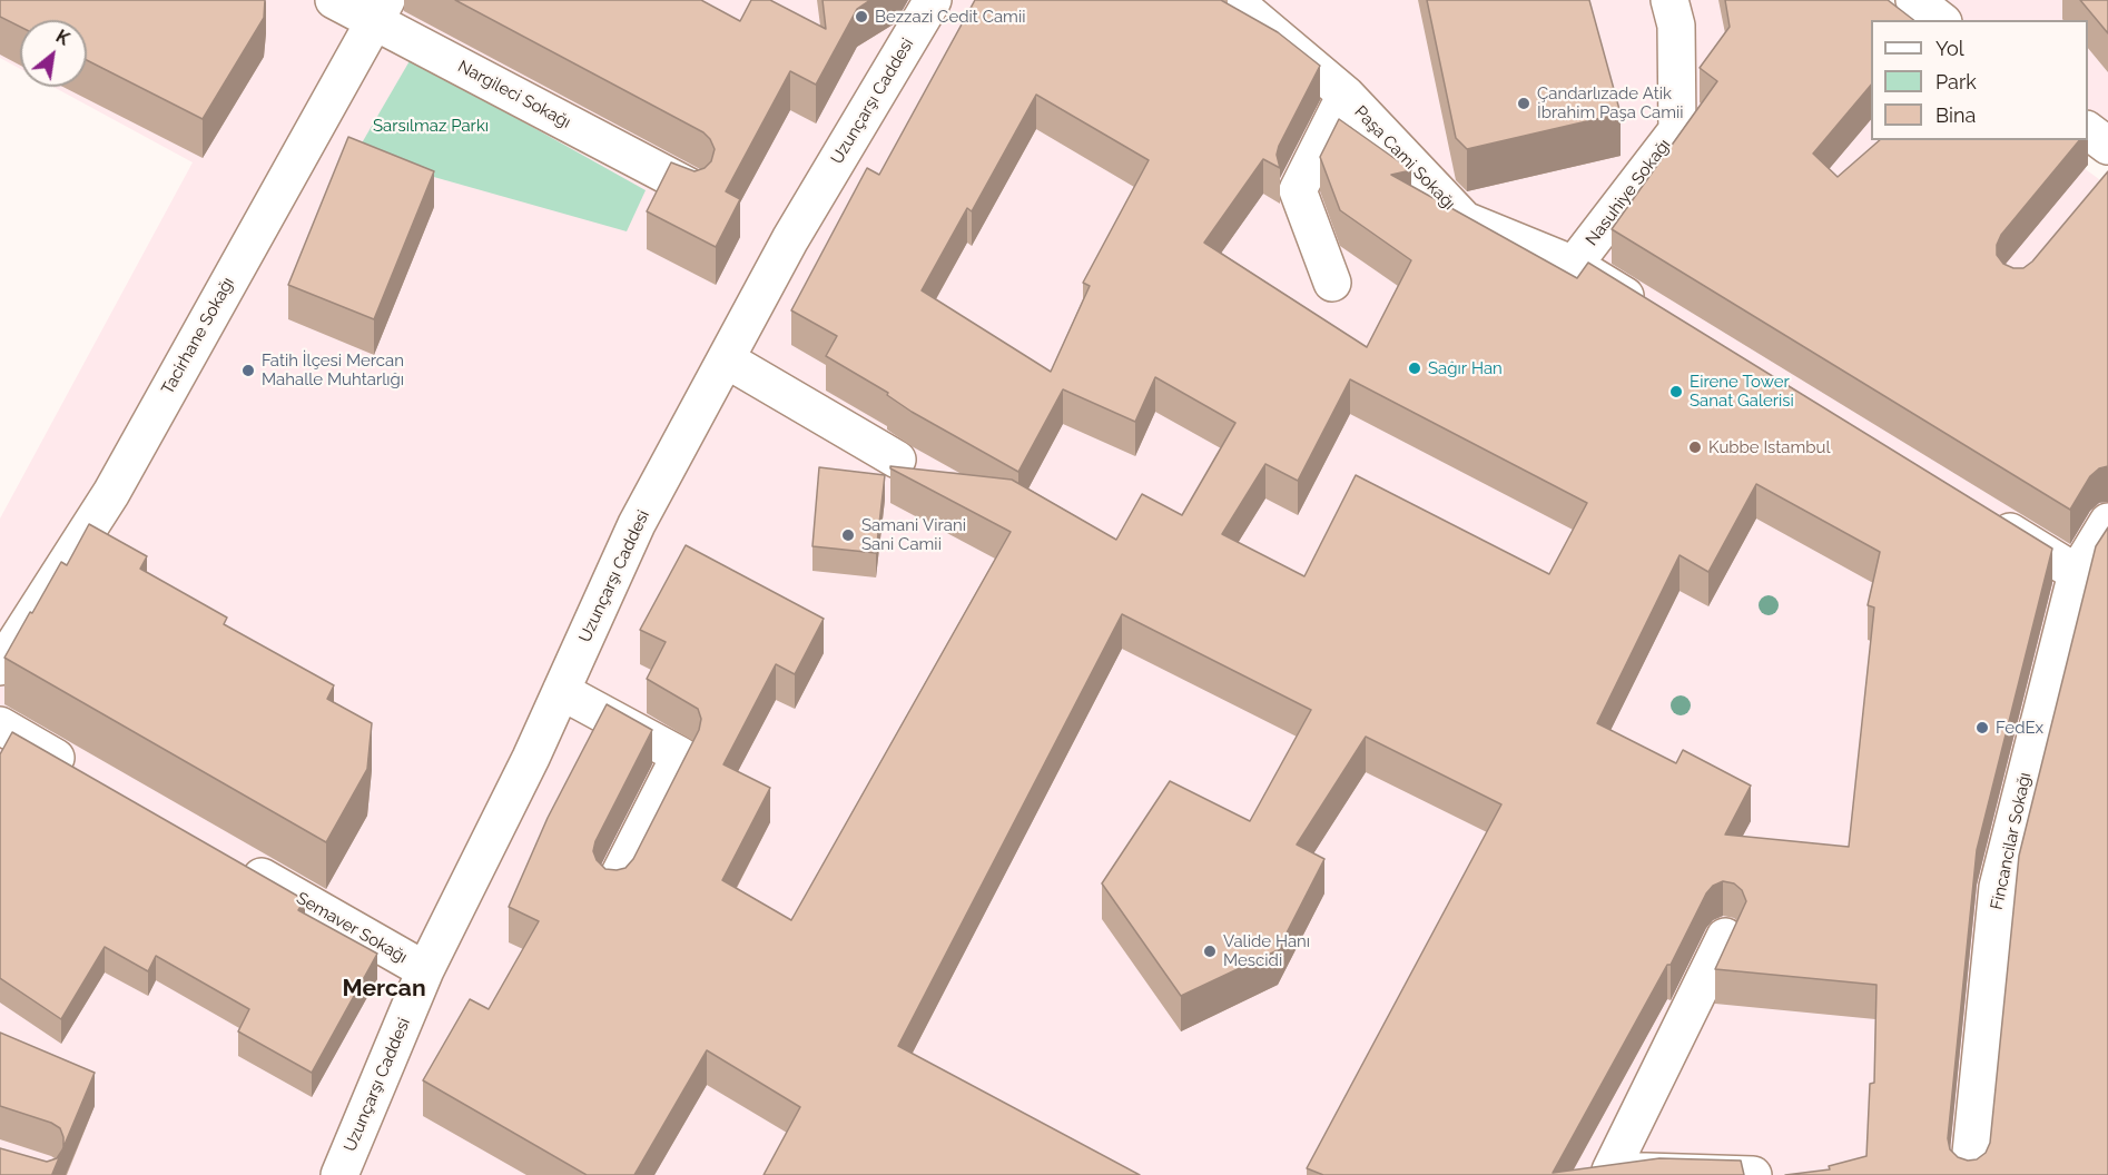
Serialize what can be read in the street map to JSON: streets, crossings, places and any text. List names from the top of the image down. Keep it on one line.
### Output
{"streets":{"street":["Nargileci Sokağı","Uzunçarşı Caddesi","Paşa Cami Sokağı","Nasuhiye Sokağı","Tacirhane Sokağı","Fincancilar Sokağı","Semaver Sokağı"]},"crossings":[["Nargileci Sokağı","Tacirhane Sokağı"],["Uzunçarşı Caddesi","Semaver Sokağı"],["Paşa Cami Sokağı","Nasuhiye Sokağı"]],"districts":["Mercan"],"parks":["Sarsılmaz Parkı"],"places":["Bezzazi Cedit Camii","Çandarlızade Atik İbrahim Paşa Camii","Sağır Han","Fatih İlçesi Mercan Mahalle Muhtarlığı","Eirene Tower Sanat Galerisi","Kubbe Istambul","Samani Virani Sani Camii","FedEx","Valide Hanı Mescidi"],"legend":["Yol","Park","Bina"],"north":"top right"}
